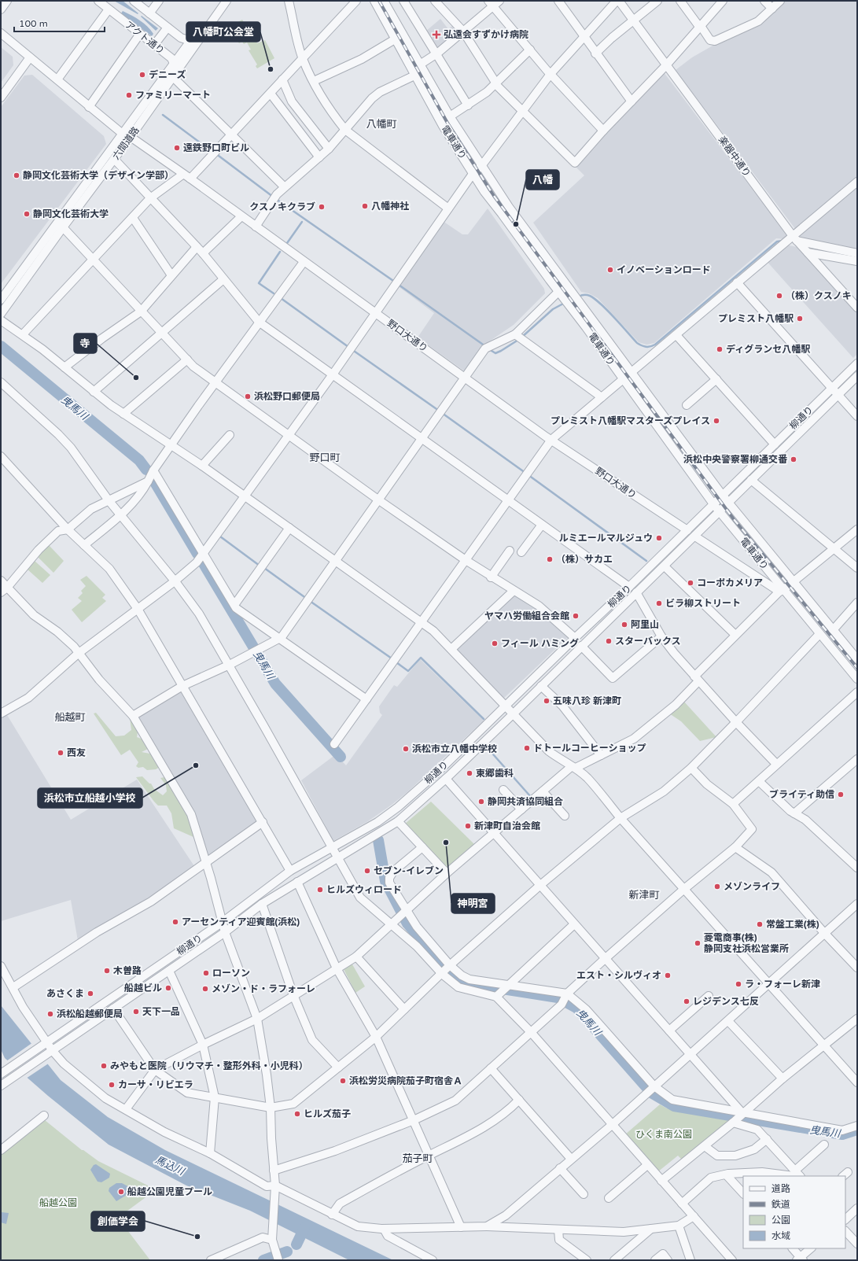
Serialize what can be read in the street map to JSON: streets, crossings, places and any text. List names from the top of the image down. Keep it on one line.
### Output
{"streets":{"street":["アクト通り","電車通り","六間道路","楽器中通り","野口大通り","柳通り"]},"crossings":[["アクト通り","六間道路"],["電車通り","柳通り"],["六間道路","野口大通り"],["野口大通り","柳通り"]],"districts":["八幡町","野口町","船越町","新津町","茄子町"],"water":["曳馬川","馬込川"],"parks":["ひくま南公園","船越公園"],"places":{"health":["弘遠会すずかけ病院"],"other":["八幡町公会堂","デニーズ","ファミリーマート","遠鉄野口町ビル","静岡文化芸術大学（デザイン学部）","八幡神社","クスノキクラブ","静岡文化芸術大学","八幡","イノベーションロード","（株）クスノキ","プレミスト八幡駅","ディグランセ八幡駅","寺","浜松野口郵便局","プレミスト八幡駅マスターズプレイス","浜松中央警察署柳通交番","ルミエールマルジュウ","（株）サカエ","コーポカメリア","ビラ柳ストリート","ヤマハ労働組合会館","阿里山","スターバックス","フィール ハミング","五味八珍 新津町","ドトールコーヒーショップ","浜松市立八幡中学校","西友","浜松市立船越小学校","東郷歯科","ブライティ助信","静岡共済協同組合","新津町自治会館","神明宮","セブン-イレブン","メゾンライフ","ヒルズウィロード","アーセンティア迎賓館(浜松)","常盤工業(株)","菱電商事(株) 静岡支社浜松営業所","木曽路","ローソン","エスト・シルヴィオ","ラ・フォーレ新津","船越ビル","メゾン・ド・ラフォーレ","あさくま","レジデンス七反","天下一品","浜松船越郵便局","みやもと医院（リウマチ・整形外科・小児科）","浜松労災病院茄子町宿舎Ａ","カーサ・リビエラ","ヒルズ茄子","船越公園児童プール","創価学会"]},"legend":["道路","鉄道","公園","水域"],"scale_bar":"100 m"}
